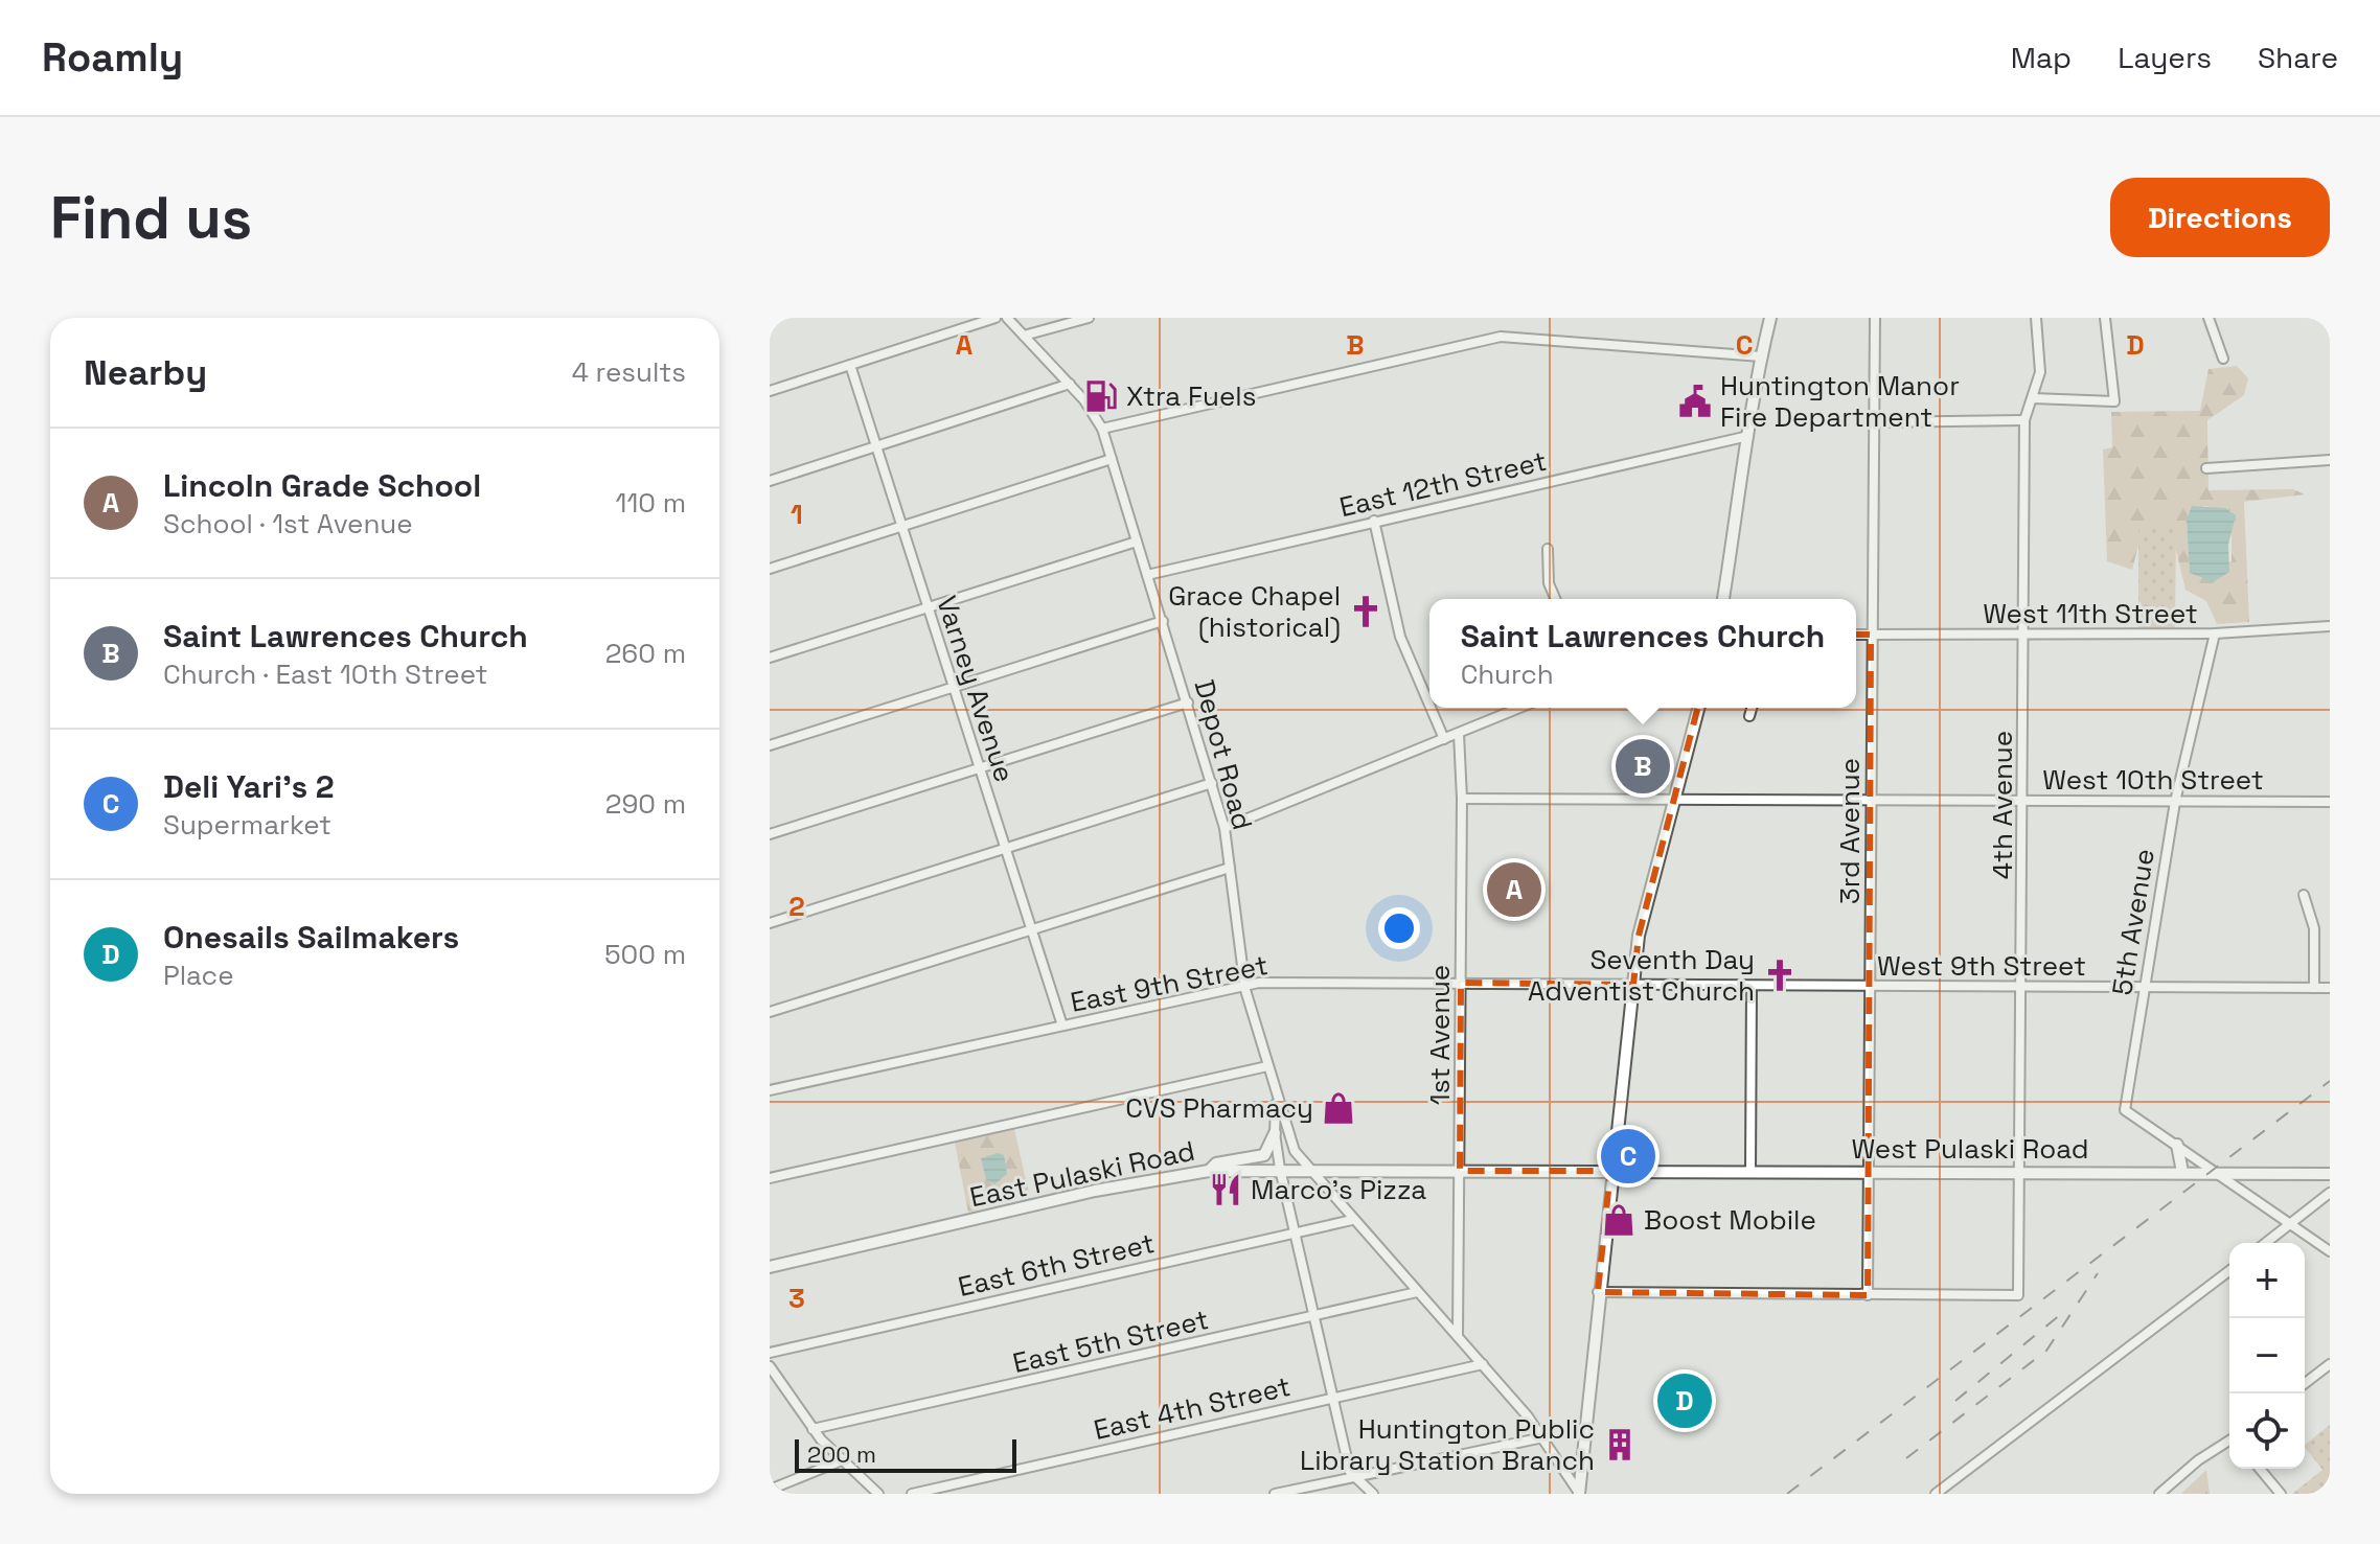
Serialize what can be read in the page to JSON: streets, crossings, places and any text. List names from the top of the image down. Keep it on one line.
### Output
{"streets":{"main road":["West Pulaski Road","East Pulaski Road"],"street":["East 12th Street","West 11th Street","Varney Avenue","Depot Road","West 10th Street","4th Avenue","3rd Avenue","5th Avenue","West 9th Street","East 9th Street","1st Avenue","East 6th Street","East 5th Street","East 4th Street"]},"crossings":[["East 12th Street","Depot Road"],["West 11th Street","4th Avenue"],["West 11th Street","3rd Avenue"],["West 11th Street","5th Avenue"],["Varney Avenue","East 9th Street"],["Depot Road","East 9th Street"],["Depot Road","1st Avenue"],["Depot Road","East Pulaski Road"],["Depot Road","East 6th Street"],["Depot Road","East 5th Street"],["Depot Road","East 4th Street"],["West 10th Street","4th Avenue"],["West 10th Street","3rd Avenue"],["West 10th Street","5th Avenue"],["West 10th Street","1st Avenue"],["4th Avenue","3rd Avenue"],["4th Avenue","West 9th Street"],["4th Avenue","West Pulaski Road"],["3rd Avenue","West 9th Street"],["3rd Avenue","West Pulaski Road"],["5th Avenue","West 9th Street"],["5th Avenue","West Pulaski Road"],["West 9th Street","East 9th Street"],["East 9th Street","1st Avenue"],["1st Avenue","East Pulaski Road"],["West Pulaski Road","East Pulaski Road"]],"places":{"fuel station":["Xtra Fuels"],"public building":["Huntington Manor Fire Department"],"church":["Grace Chapel (historical)","Seventh Day Adventist Church"],"shop":["CVS Pharmacy","Boost Mobile"],"restaurant":["Marco's Pizza"],"building":["Huntington Public Library Station Branch"]},"scale_bar":"200 m","page":{"header":"Roamly","nav":["Map","Layers","Share"],"buttons":"Directions","title":"Find us","heading":["Nearby","4 results"],"list":[{"mark":"A","name":"Lincoln Grade School","note":"School · 1st Avenue","value":"110 m"},{"mark":"B","name":"Saint Lawrences Church","note":"Church · East 10th Street","value":"260 m"},{"mark":"C","name":"Deli Yari's 2","note":"Supermarket","value":"290 m"},{"mark":"D","name":"Onesails Sailmakers","note":"Place","value":"500 m"}],"popup":["Saint Lawrences Church","Church"],"pins":["B","A","C","D"],"map_buttons":["+","−"],"scale":"200 m"},"grid":{"columns":["A","B","C","D"],"rows":["1","2","3"]}}
